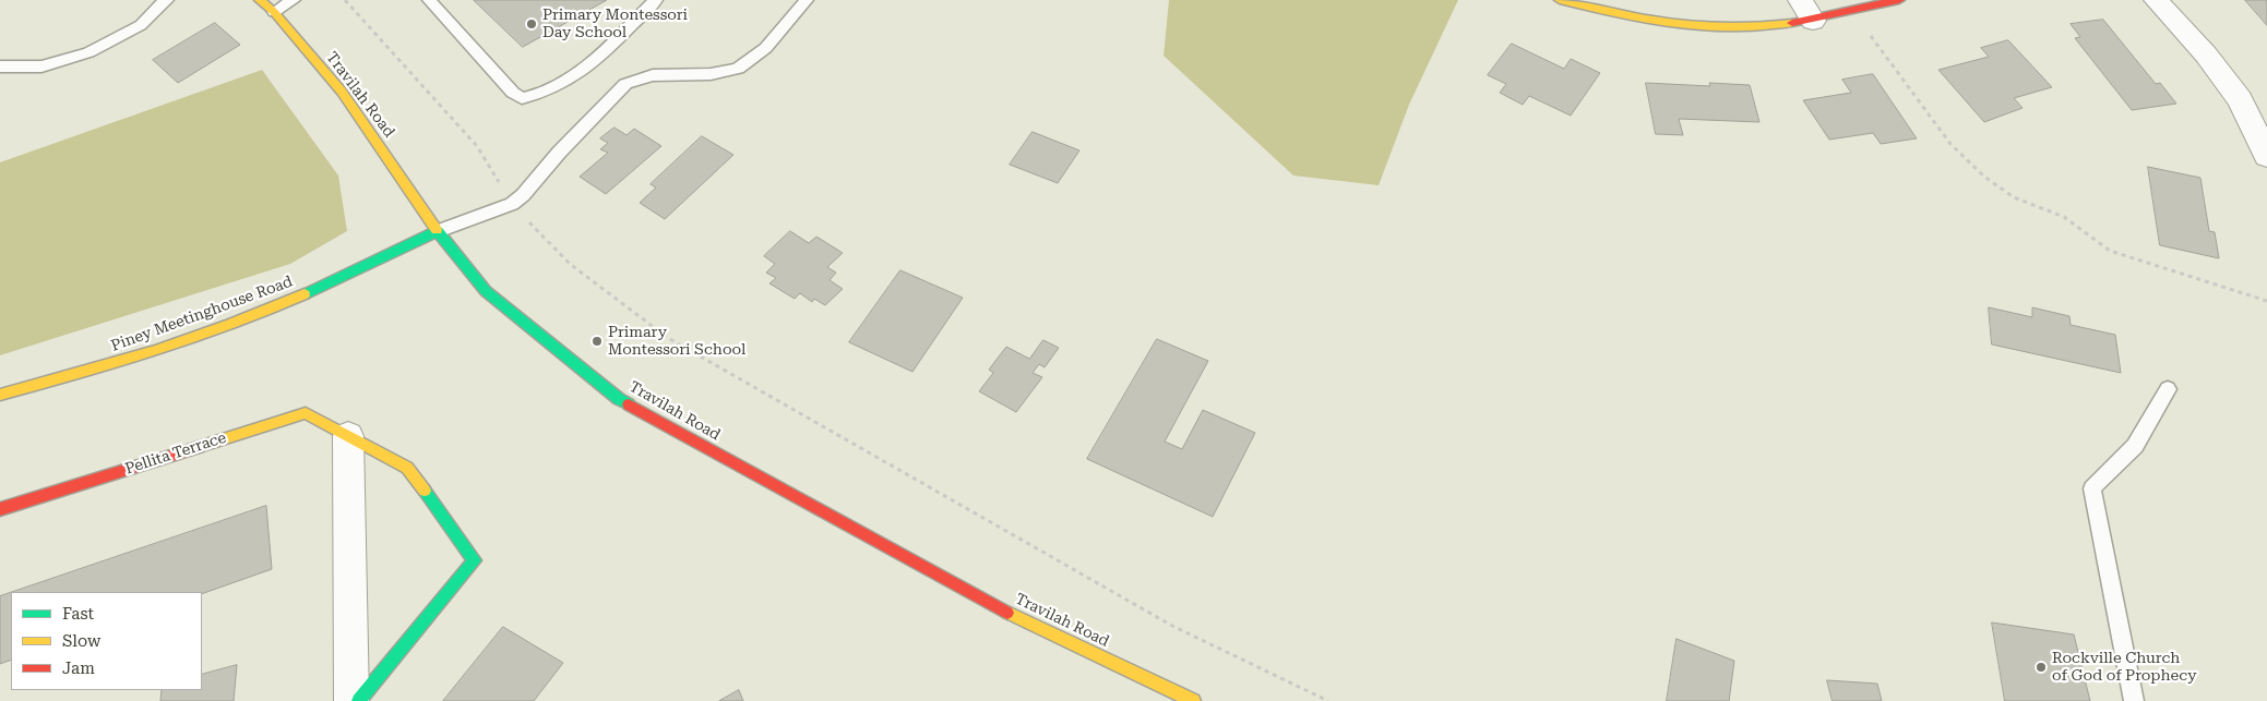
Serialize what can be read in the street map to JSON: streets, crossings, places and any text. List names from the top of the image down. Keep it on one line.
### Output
{"streets":{"main road":["Travilah Road","Piney Meetinghouse Road","Pellita Terrace"]},"crossings":[["Travilah Road","Piney Meetinghouse Road"]],"places":["Primary Montessori Day School","Primary Montessori School","Rockville Church of God of Prophecy"],"legend":["Fast","Slow","Jam"]}
